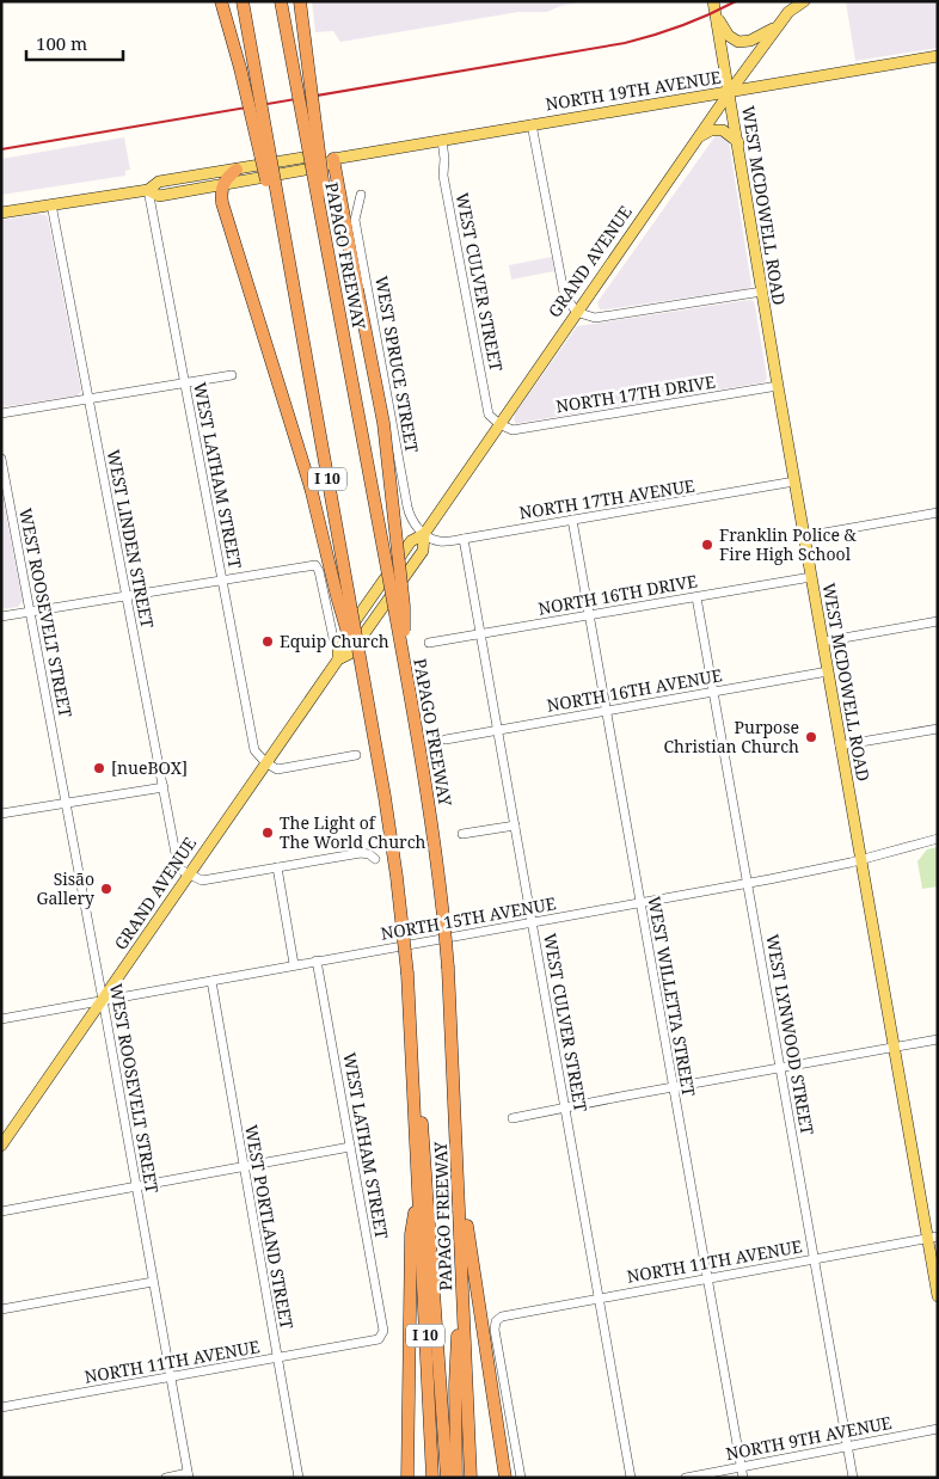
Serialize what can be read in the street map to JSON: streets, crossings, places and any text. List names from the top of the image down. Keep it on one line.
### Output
{"streets":{"highway":["PAPAGO FREEWAY","I 10"],"main road":["NORTH 19TH AVENUE","WEST MCDOWELL ROAD","GRAND AVENUE"],"street":["WEST CULVER STREET","WEST SPRUCE STREET","NORTH 17TH DRIVE","WEST LATHAM STREET","NORTH 17TH AVENUE","WEST LINDEN STREET","NORTH 16TH DRIVE","WEST ROOSEVELT STREET","NORTH 16TH AVENUE","NORTH 15TH AVENUE","WEST WILLETTA STREET","WEST LYNWOOD STREET","WEST PORTLAND STREET","NORTH 11TH AVENUE","NORTH 9TH AVENUE"]},"crossings":[["NORTH 19TH AVENUE","WEST MCDOWELL ROAD"],["NORTH 19TH AVENUE","GRAND AVENUE"],["NORTH 19TH AVENUE","WEST CULVER STREET"],["NORTH 19TH AVENUE","WEST LATHAM STREET"],["NORTH 19TH AVENUE","WEST LINDEN STREET"],["WEST MCDOWELL ROAD","GRAND AVENUE"],["WEST MCDOWELL ROAD","NORTH 17TH DRIVE"],["WEST MCDOWELL ROAD","NORTH 17TH AVENUE"],["WEST MCDOWELL ROAD","NORTH 16TH DRIVE"],["WEST MCDOWELL ROAD","NORTH 16TH AVENUE"],["WEST MCDOWELL ROAD","NORTH 15TH AVENUE"],["WEST MCDOWELL ROAD","NORTH 11TH AVENUE"],["GRAND AVENUE","WEST CULVER STREET"],["GRAND AVENUE","WEST SPRUCE STREET"],["GRAND AVENUE","NORTH 17TH DRIVE"],["GRAND AVENUE","WEST LATHAM STREET"],["GRAND AVENUE","NORTH 17TH AVENUE"],["GRAND AVENUE","WEST LINDEN STREET"],["GRAND AVENUE","WEST ROOSEVELT STREET"],["GRAND AVENUE","NORTH 15TH AVENUE"],["WEST CULVER STREET","NORTH 17TH DRIVE"],["WEST CULVER STREET","NORTH 17TH AVENUE"],["WEST CULVER STREET","NORTH 16TH DRIVE"],["WEST CULVER STREET","NORTH 16TH AVENUE"],["WEST CULVER STREET","NORTH 15TH AVENUE"],["WEST CULVER STREET","NORTH 11TH AVENUE"],["WEST SPRUCE STREET","NORTH 17TH AVENUE"],["WEST LATHAM STREET","NORTH 15TH AVENUE"],["WEST LATHAM STREET","NORTH 11TH AVENUE"],["NORTH 17TH AVENUE","WEST WILLETTA STREET"],["NORTH 16TH DRIVE","WEST WILLETTA STREET"],["NORTH 16TH DRIVE","WEST LYNWOOD STREET"],["WEST ROOSEVELT STREET","NORTH 15TH AVENUE"],["WEST ROOSEVELT STREET","NORTH 11TH AVENUE"],["NORTH 16TH AVENUE","WEST WILLETTA STREET"],["NORTH 16TH AVENUE","WEST LYNWOOD STREET"],["NORTH 15TH AVENUE","WEST WILLETTA STREET"],["NORTH 15TH AVENUE","WEST LYNWOOD STREET"],["NORTH 15TH AVENUE","WEST PORTLAND STREET"],["WEST WILLETTA STREET","NORTH 11TH AVENUE"],["WEST WILLETTA STREET","NORTH 9TH AVENUE"],["WEST LYNWOOD STREET","NORTH 11TH AVENUE"],["WEST LYNWOOD STREET","NORTH 9TH AVENUE"],["WEST PORTLAND STREET","NORTH 11TH AVENUE"]],"places":["Franklin Police & Fire High School","Equip Church","Purpose Christian Church","[nueBOX]","The Light of The World Church","Sisāo Gallery"],"scale_bar":"100 m"}
